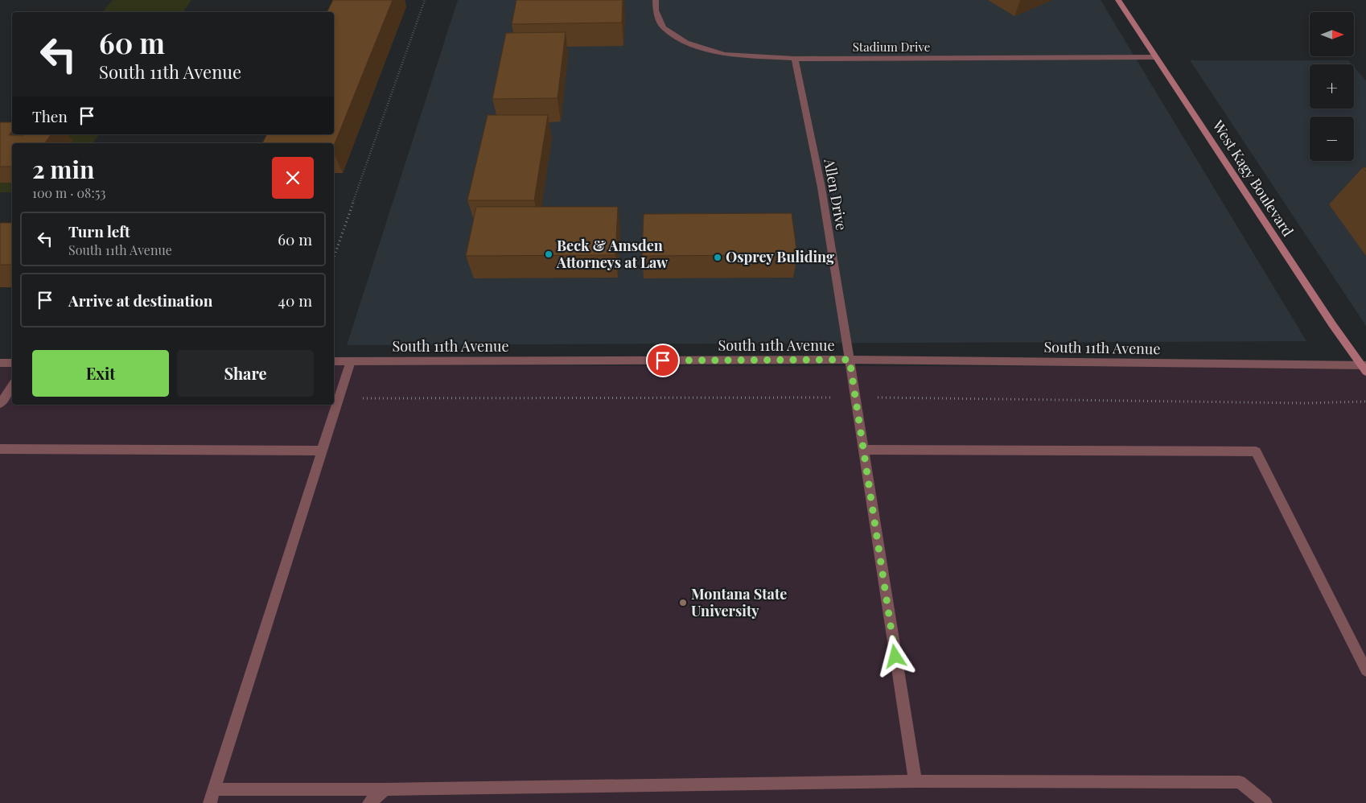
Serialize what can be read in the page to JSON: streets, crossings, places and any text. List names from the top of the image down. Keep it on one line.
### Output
{"streets":{"main road":["West Kagy Boulevard"],"street":["Stadium Drive","Allen Drive","South 11th Avenue"]},"crossings":[["Stadium Drive","West Kagy Boulevard"],["Stadium Drive","Allen Drive"],["West Kagy Boulevard","South 11th Avenue"],["Allen Drive","South 11th Avenue"]],"places":["Beck & Amsden Attorneys at Law","Osprey Buliding","Montana State University"],"north":"right","page":{"map_buttons":["+","−"],"turn":["60 m","South 11th Avenue"],"then":"Then","heading":["2 min","100 m · 08:53"],"list":[{"name":"Turn left","note":"South 11th Avenue","value":"60 m"},{"name":"Arrive at destination","value":"40 m"}],"buttons":["Exit","Share"]}}
